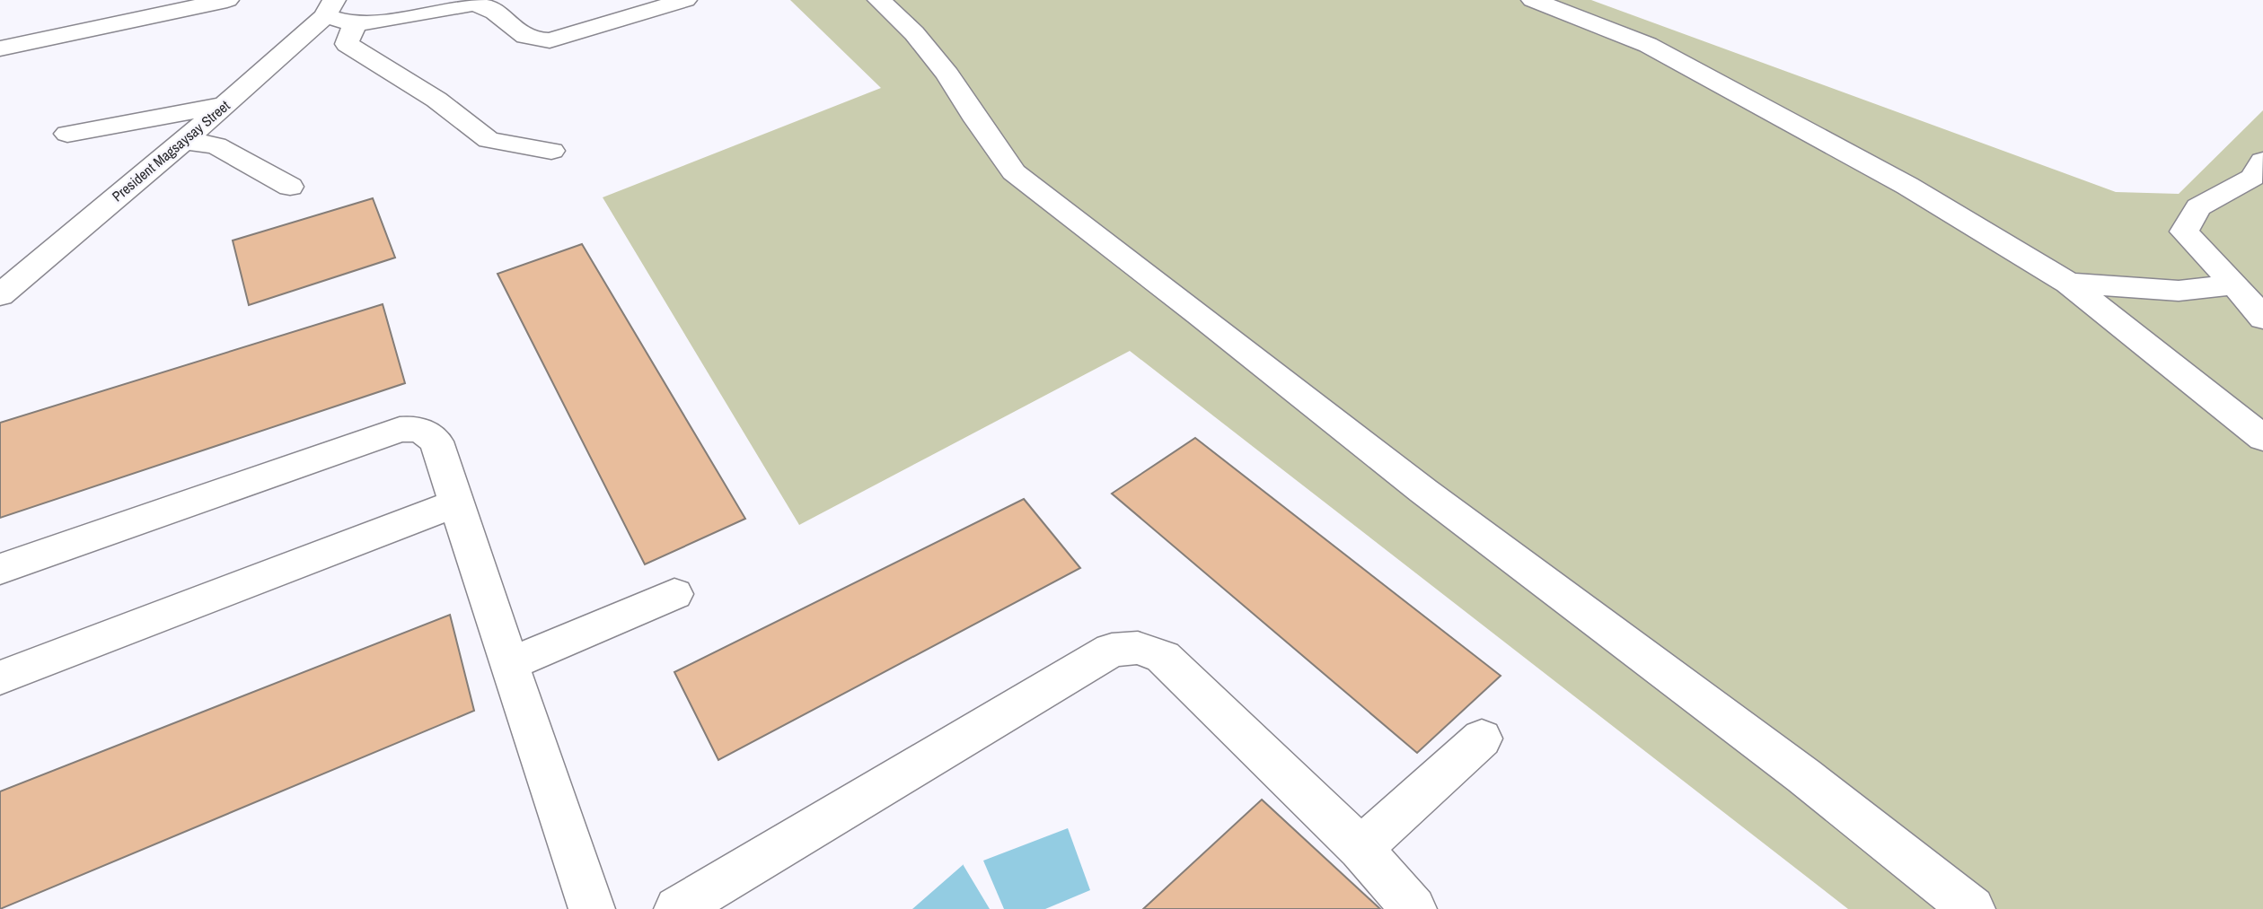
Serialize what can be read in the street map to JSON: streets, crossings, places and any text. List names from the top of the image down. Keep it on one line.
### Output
{"streets":{"street":["President Magsaysay Street"]}}
